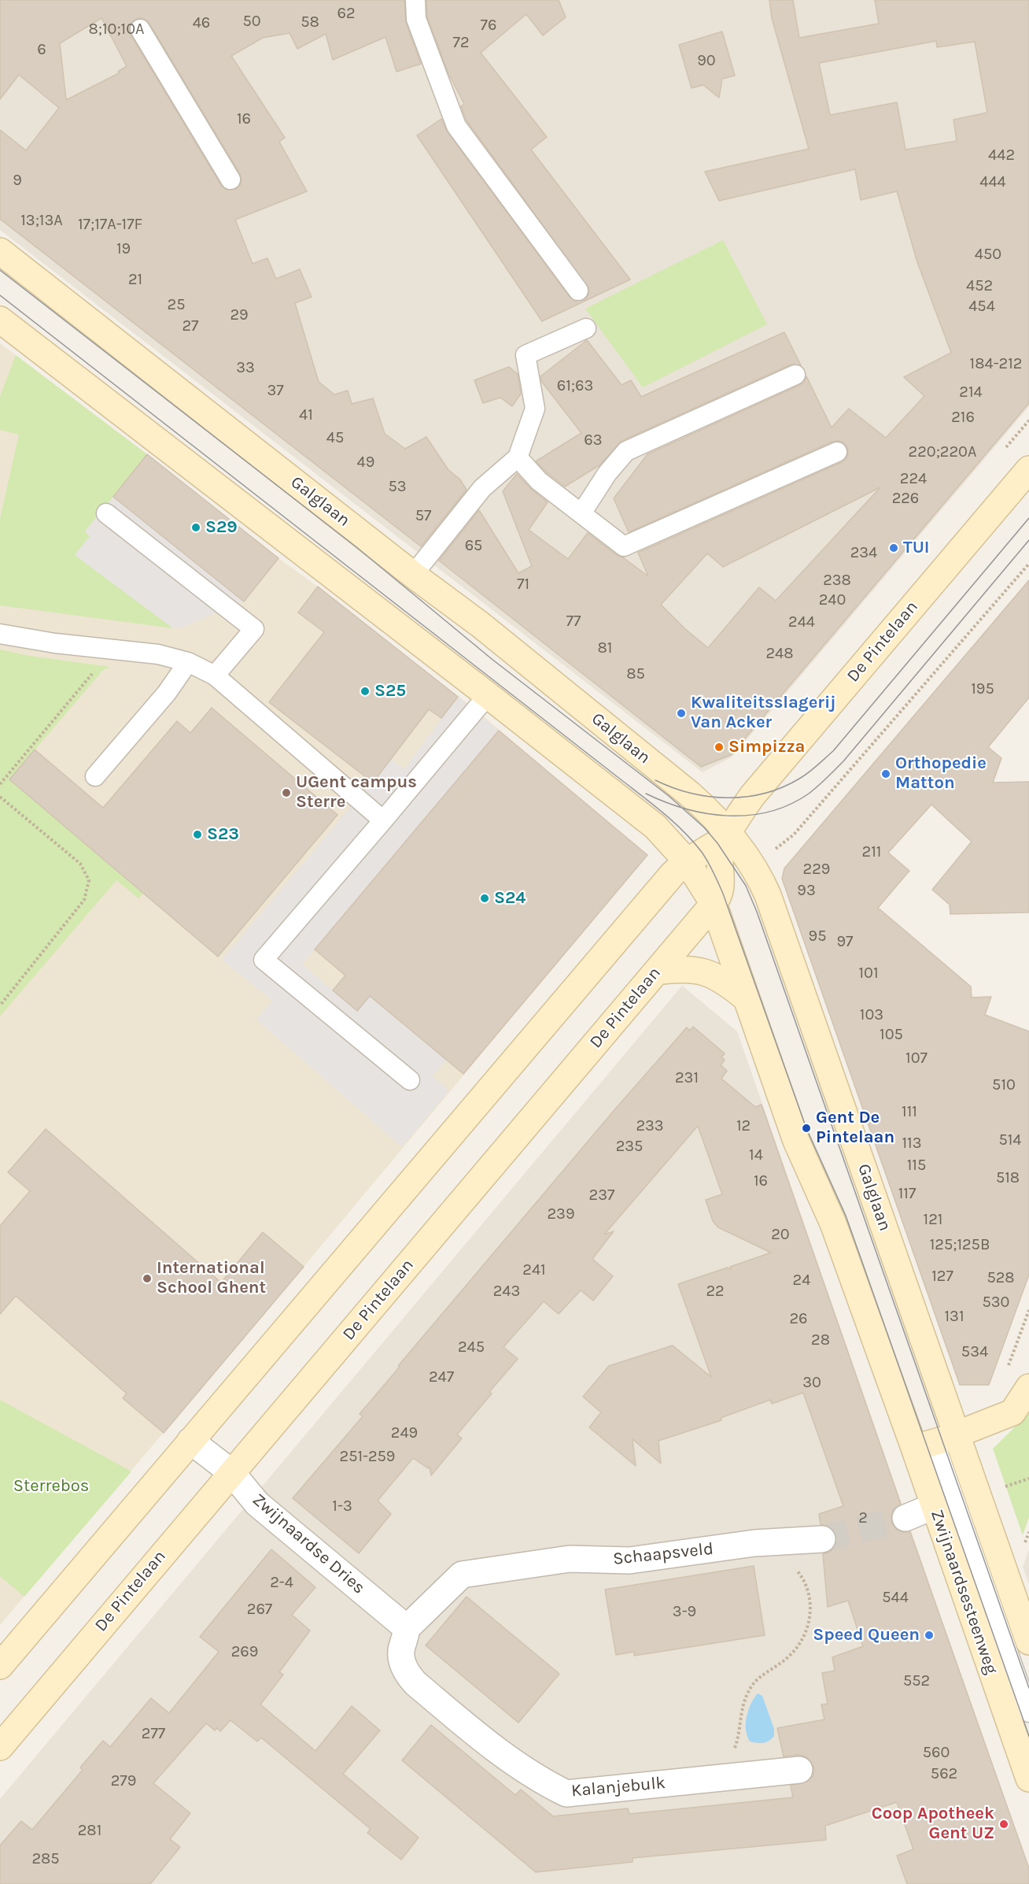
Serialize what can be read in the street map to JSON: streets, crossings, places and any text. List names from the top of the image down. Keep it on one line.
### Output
{"streets":{"street":["Galglaan","De Pintelaan","Zwijnaardse Dries","Schaapsveld","Zwijnaardsesteenweg","Kalanjebulk"]},"crossings":[["Galglaan","De Pintelaan"],["Galglaan","Zwijnaardsesteenweg"],["De Pintelaan","Zwijnaardse Dries"],["Zwijnaardse Dries","Schaapsveld"],["Zwijnaardse Dries","Kalanjebulk"],["Schaapsveld","Kalanjebulk"]],"parks":["Sterrebos"],"places":["S29","TUI","S25","Kwaliteitsslagerij Van Acker","Simpizza","Orthopedie Matton","UGent campus Sterre","S23","S24","Gent De Pintelaan","International School Ghent","Speed Queen","Coop Apotheek Gent UZ"],"house_numbers":["62","50","58","46","76","8;10;10A","72","6","90","16","442","9","444","13;13A","17;17A-17F","19","450","21","452","25","454","29","27","184-212","33","61;63","37","214","41","216","45","63","220;220A","49","224","53","226","57","65","234","238","71","240","77","244","81","248","85","195","211","229","93","95","97","101","103","105","107","231","510","111","233","12","514","113","235","14","115","518","16","117","237","239","121","20","125;125B","241","127","528","24","243","22","530","131","26","28","245","534","247","30","249","251-259","1-3","2","2-4","544","267","3-9","269","552","277","560","562","279","281","285"]}
